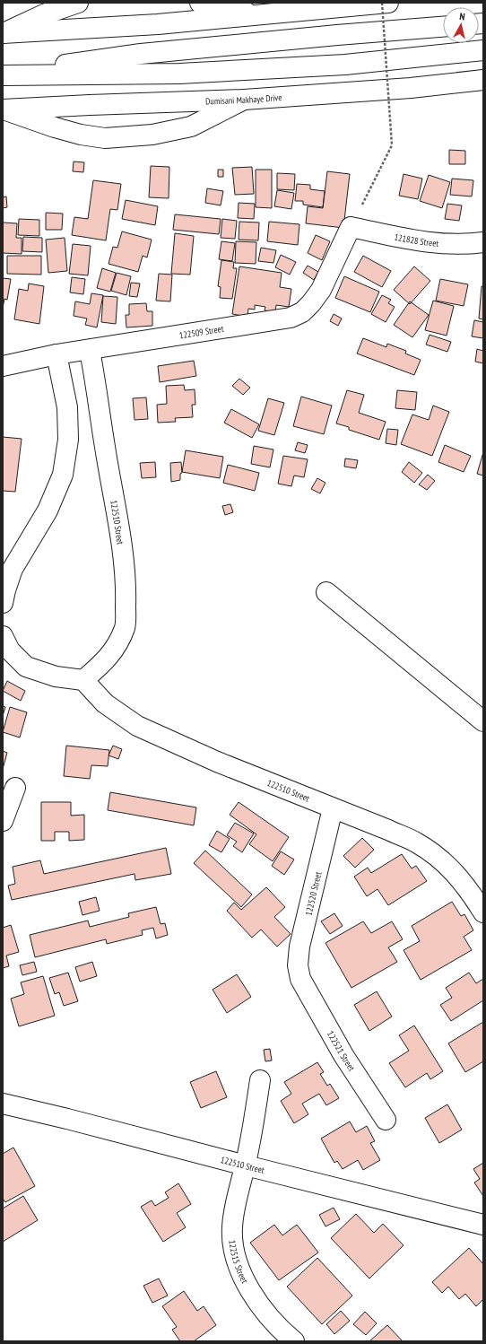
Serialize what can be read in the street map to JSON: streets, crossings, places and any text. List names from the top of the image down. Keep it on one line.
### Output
{"streets":{"street":["Dumisani Makhaye Drive","121828 Street","122509 Street","122510 Street","122520 Street","122521 Street","122515 Street"]},"crossings":[["121828 Street","122509 Street"],["122509 Street","122510 Street"],["122510 Street","122520 Street"],["122510 Street","122515 Street"],["122520 Street","122521 Street"]],"north":"top"}
